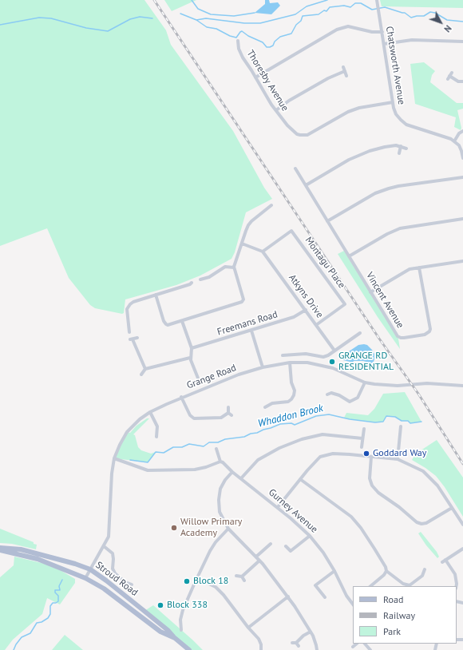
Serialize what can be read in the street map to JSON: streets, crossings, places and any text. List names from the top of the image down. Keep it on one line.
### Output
{"streets":{"main road":["Stroud Road"],"street":["Chatsworth Avenue","Thoresby Avenue","Montagu Place","Atkyns Drive","Vincent Avenue","Freemans Road","Grange Road","Gurney Avenue"]},"crossings":[["Chatsworth Avenue","Thoresby Avenue"],["Montagu Place","Atkyns Drive"],["Atkyns Drive","Freemans Road"],["Grange Road","Stroud Road"]],"water":["Whaddon Brook"],"places":["GRANGE RD RESIDENTIAL","Goddard Way","Willow Primary Academy","Block 18","Block 338"],"legend":["Road","Railway","Park"],"north":"bottom right"}
